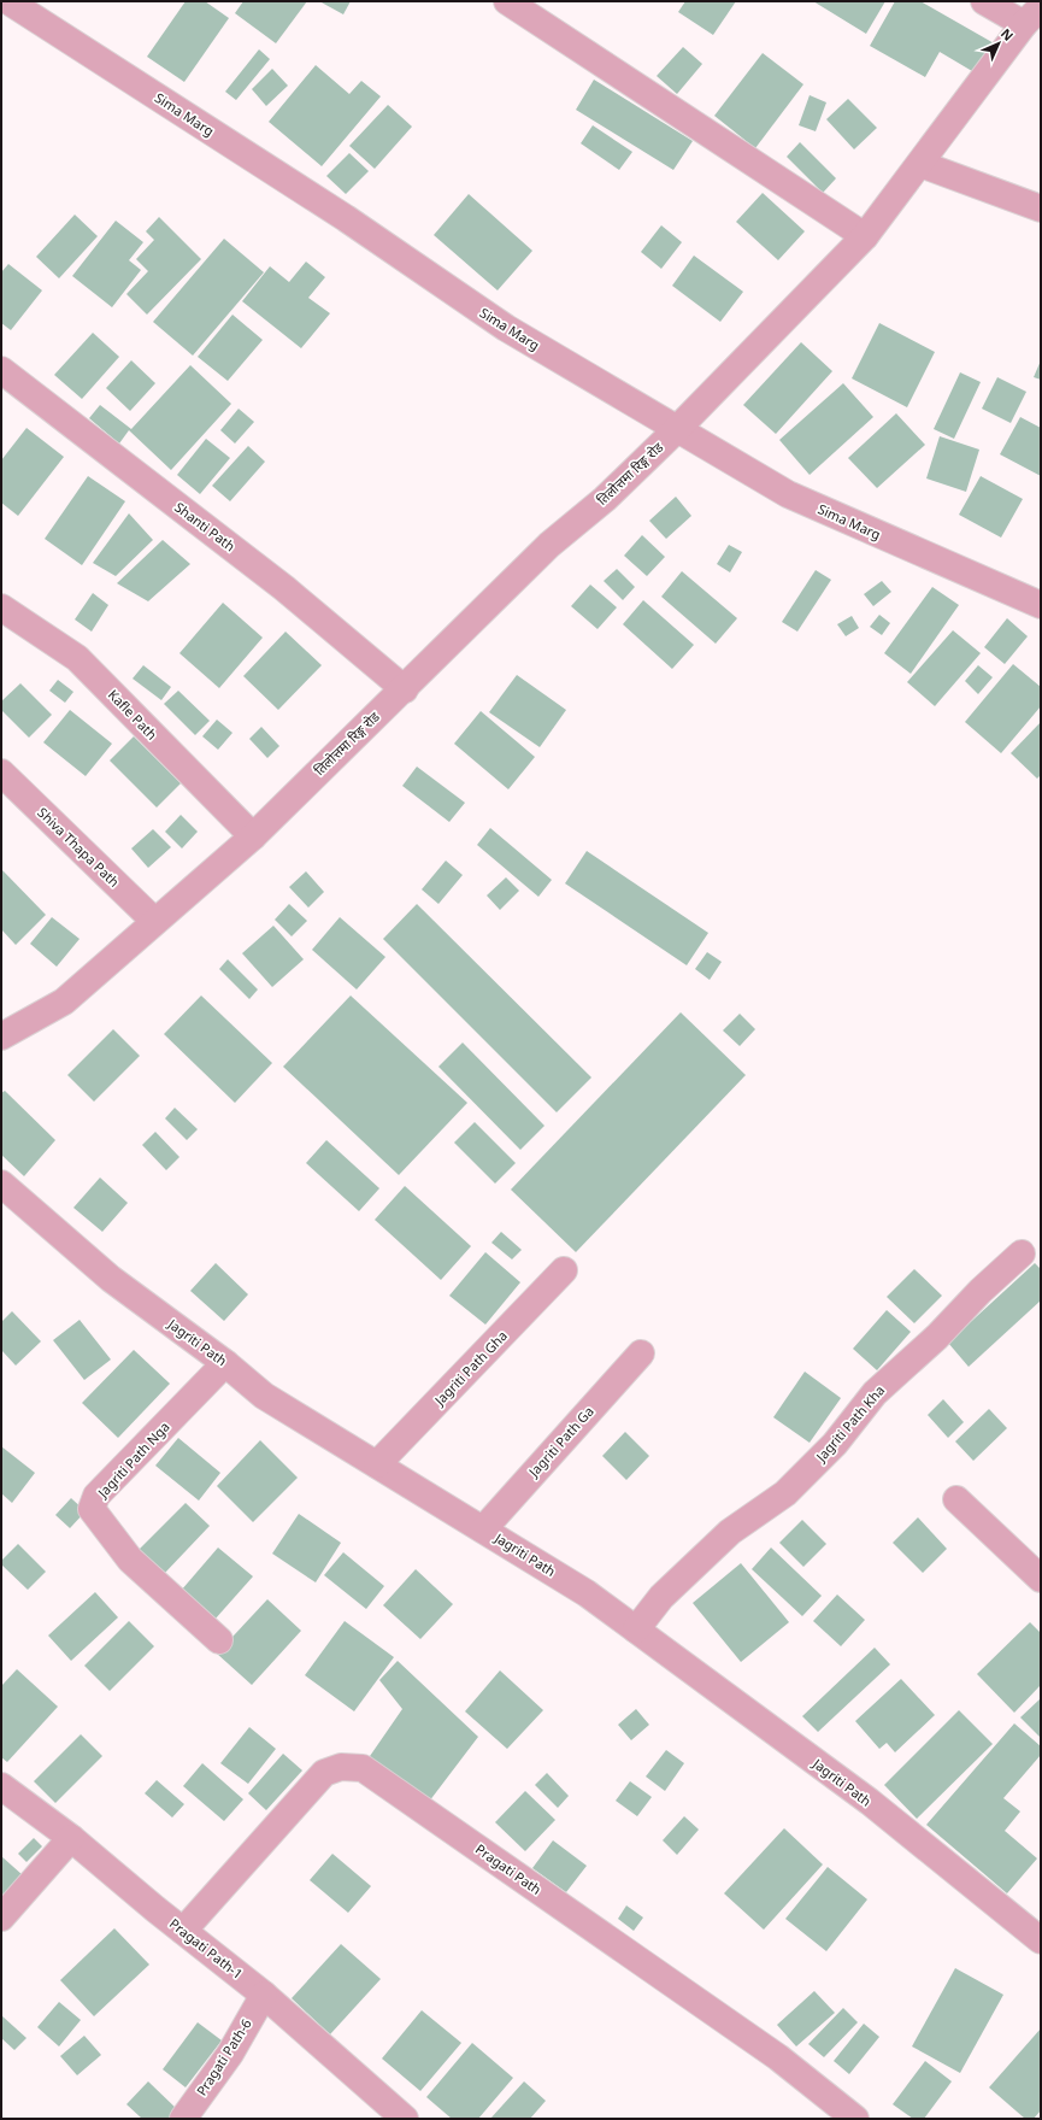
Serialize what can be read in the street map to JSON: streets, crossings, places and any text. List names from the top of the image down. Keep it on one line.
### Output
{"streets":{"street":["Sima Marg","तिलोत्तमा रिङ्ग रोड","Shanti Path","Kafle Path","Shiva Thapa Path","Jagriti Path","Jagriti Path Gha","Jagriti Path Kha","Jagriti Path Ga","Jagriti Path Nga","Pragati Path","Pragati Path-1","Pragati Path-6"]},"crossings":[["Sima Marg","तिलोत्तमा रिङ्ग रोड"],["तिलोत्तमा रिङ्ग रोड","Shanti Path"],["तिलोत्तमा रिङ्ग रोड","Kafle Path"],["तिलोत्तमा रिङ्ग रोड","Shiva Thapa Path"],["Jagriti Path","Jagriti Path Gha"],["Jagriti Path","Jagriti Path Kha"],["Jagriti Path","Jagriti Path Ga"],["Jagriti Path","Jagriti Path Nga"],["Pragati Path","Pragati Path-1"],["Pragati Path-1","Pragati Path-6"]],"north":"top right"}
